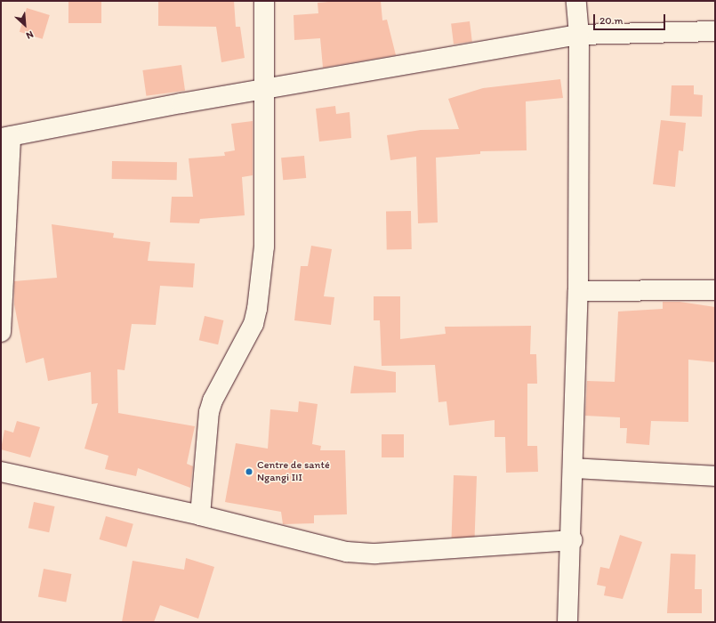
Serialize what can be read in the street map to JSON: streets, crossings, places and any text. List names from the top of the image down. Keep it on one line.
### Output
{"places":["Centre de santé Ngangi III"],"scale_bar":"20 m","north":"bottom right"}
